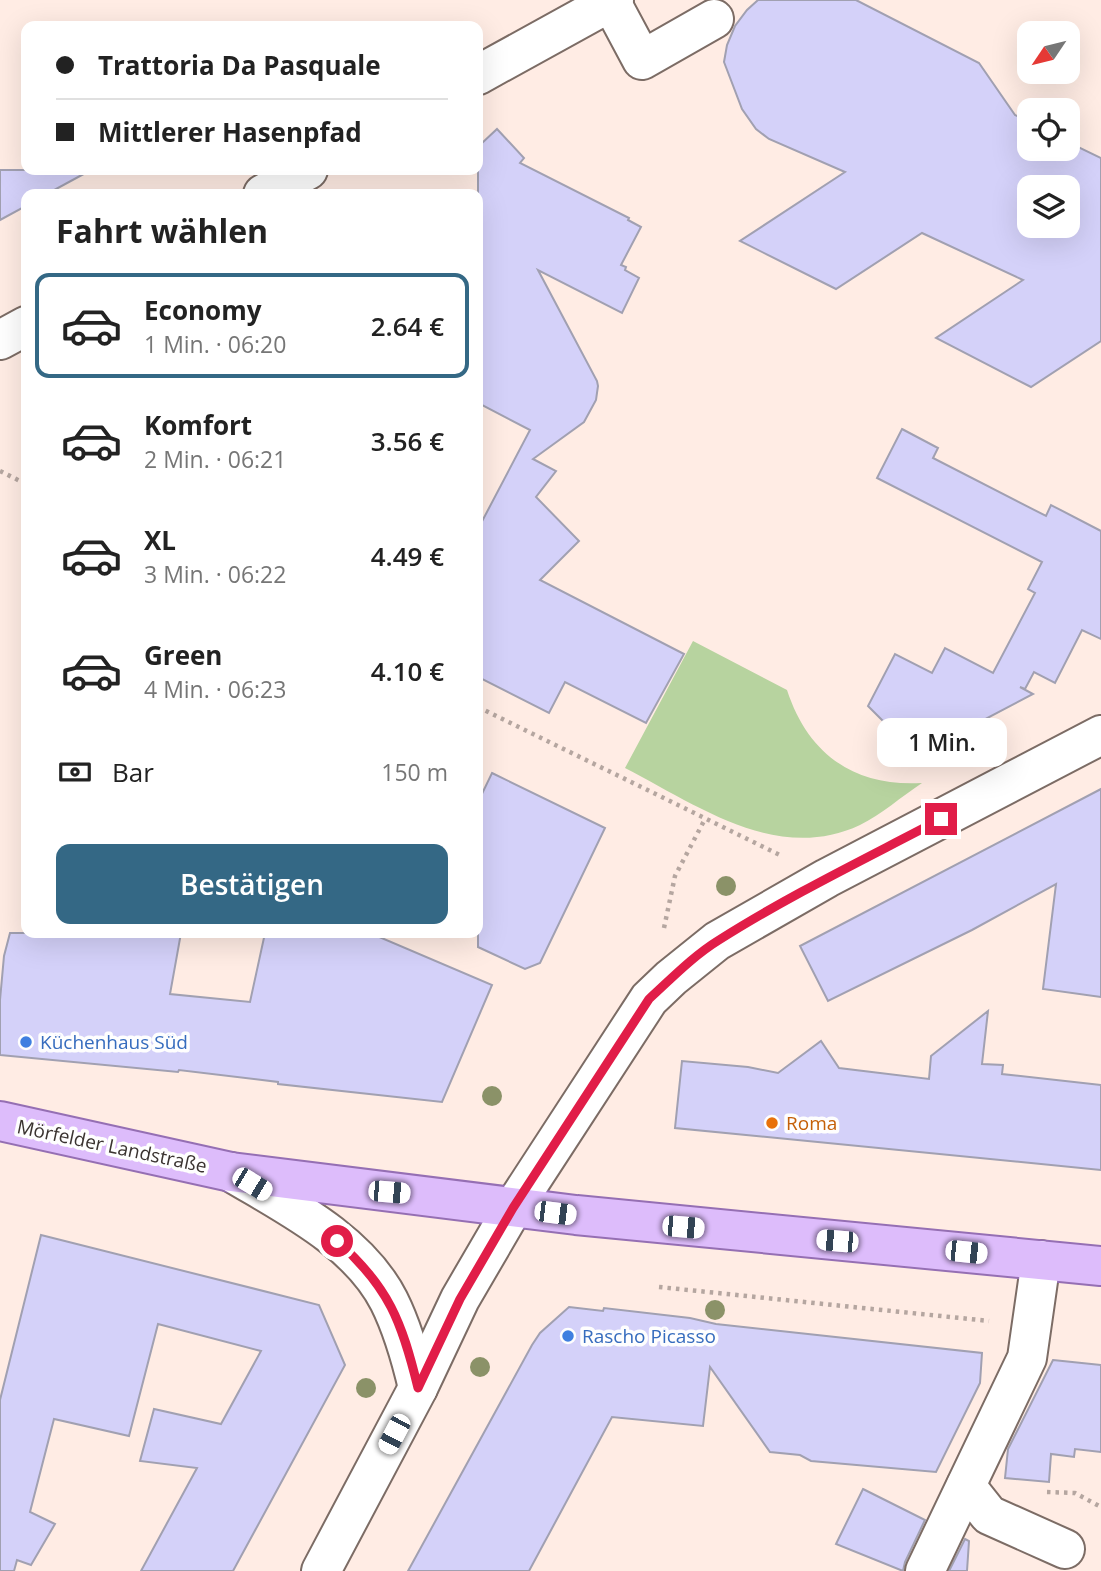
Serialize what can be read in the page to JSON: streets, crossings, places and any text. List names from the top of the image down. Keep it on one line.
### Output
{"streets":{"main road":["Mörfelder Landstraße"]},"places":["Küchenhaus Süd","Roma","Rascho Picasso"],"north":"bottom left","page":{"banner":["Trattoria Da Pasquale","Mittlerer Hasenpfad"],"heading":"Fahrt wählen","list":[{"name":"Economy","note":"1 Min. · 06:20","value":"2.64 €"},{"name":"Komfort","note":"2 Min. · 06:21","value":"3.56 €"},{"name":"XL","note":"3 Min. · 06:22","value":"4.49 €"},{"name":"Green","note":"4 Min. · 06:23","value":"4.10 €"}],"bubble":"1 Min.","pay":["Bar","150 m"],"buttons":"Bestätigen"}}
